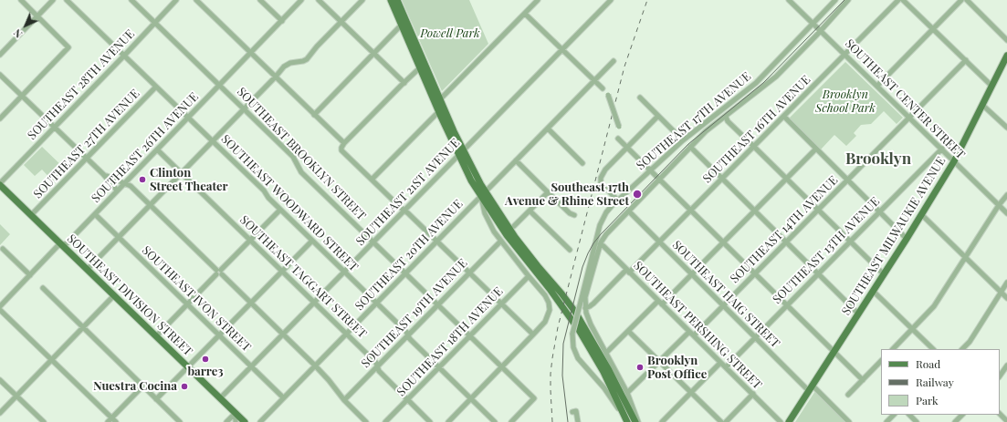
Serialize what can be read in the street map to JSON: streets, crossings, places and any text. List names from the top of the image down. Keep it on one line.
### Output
{"streets":{"main road":["SOUTHEAST MILWAUKIE AVENUE","SOUTHEAST DIVISION STREET"],"street":["SOUTHEAST 28TH AVENUE","SOUTHEAST CENTER STREET","SOUTHEAST 17TH AVENUE","SOUTHEAST 16TH AVENUE","SOUTHEAST 27TH AVENUE","SOUTHEAST 26TH AVENUE","SOUTHEAST BROOKLYN STREET","SOUTHEAST 21ST AVENUE","SOUTHEAST WOODWARD STREET","SOUTHEAST 14TH AVENUE","SOUTHEAST 13TH AVENUE","SOUTHEAST 20TH AVENUE","SOUTHEAST TAGGART STREET","SOUTHEAST HAIG STREET","SOUTHEAST IVON STREET","SOUTHEAST 19TH AVENUE","SOUTHEAST PERSHING STREET","SOUTHEAST 18TH AVENUE"]},"crossings":[["SOUTHEAST 28TH AVENUE","SOUTHEAST BROOKLYN STREET"],["SOUTHEAST 28TH AVENUE","SOUTHEAST WOODWARD STREET"],["SOUTHEAST 28TH AVENUE","SOUTHEAST DIVISION STREET"],["SOUTHEAST CENTER STREET","SOUTHEAST 17TH AVENUE"],["SOUTHEAST CENTER STREET","SOUTHEAST 16TH AVENUE"],["SOUTHEAST CENTER STREET","SOUTHEAST 14TH AVENUE"],["SOUTHEAST CENTER STREET","SOUTHEAST MILWAUKIE AVENUE"],["SOUTHEAST CENTER STREET","SOUTHEAST 13TH AVENUE"],["SOUTHEAST 17TH AVENUE","SOUTHEAST 16TH AVENUE"],["SOUTHEAST 17TH AVENUE","SOUTHEAST HAIG STREET"],["SOUTHEAST 17TH AVENUE","SOUTHEAST PERSHING STREET"],["SOUTHEAST 16TH AVENUE","SOUTHEAST HAIG STREET"],["SOUTHEAST 16TH AVENUE","SOUTHEAST PERSHING STREET"],["SOUTHEAST 27TH AVENUE","SOUTHEAST WOODWARD STREET"],["SOUTHEAST 27TH AVENUE","SOUTHEAST DIVISION STREET"],["SOUTHEAST 26TH AVENUE","SOUTHEAST BROOKLYN STREET"],["SOUTHEAST 26TH AVENUE","SOUTHEAST WOODWARD STREET"],["SOUTHEAST 26TH AVENUE","SOUTHEAST TAGGART STREET"],["SOUTHEAST 26TH AVENUE","SOUTHEAST DIVISION STREET"],["SOUTHEAST 26TH AVENUE","SOUTHEAST IVON STREET"],["SOUTHEAST BROOKLYN STREET","SOUTHEAST 21ST AVENUE"],["SOUTHEAST BROOKLYN STREET","SOUTHEAST 20TH AVENUE"],["SOUTHEAST BROOKLYN STREET","SOUTHEAST 19TH AVENUE"],["SOUTHEAST BROOKLYN STREET","SOUTHEAST 18TH AVENUE"],["SOUTHEAST 21ST AVENUE","SOUTHEAST WOODWARD STREET"],["SOUTHEAST 21ST AVENUE","SOUTHEAST TAGGART STREET"],["SOUTHEAST 21ST AVENUE","SOUTHEAST DIVISION STREET"],["SOUTHEAST 21ST AVENUE","SOUTHEAST IVON STREET"],["SOUTHEAST WOODWARD STREET","SOUTHEAST 20TH AVENUE"],["SOUTHEAST WOODWARD STREET","SOUTHEAST 19TH AVENUE"],["SOUTHEAST WOODWARD STREET","SOUTHEAST 18TH AVENUE"],["SOUTHEAST 14TH AVENUE","SOUTHEAST HAIG STREET"],["SOUTHEAST 14TH AVENUE","SOUTHEAST PERSHING STREET"],["SOUTHEAST MILWAUKIE AVENUE","SOUTHEAST HAIG STREET"],["SOUTHEAST 13TH AVENUE","SOUTHEAST HAIG STREET"],["SOUTHEAST 13TH AVENUE","SOUTHEAST PERSHING STREET"],["SOUTHEAST 20TH AVENUE","SOUTHEAST TAGGART STREET"],["SOUTHEAST 20TH AVENUE","SOUTHEAST IVON STREET"],["SOUTHEAST TAGGART STREET","SOUTHEAST 19TH AVENUE"],["SOUTHEAST TAGGART STREET","SOUTHEAST 18TH AVENUE"]],"districts":["Brooklyn"],"parks":["Powell Park","Brooklyn School Park"],"places":["Clinton Street Theater","Southeast 17th Avenue & Rhine Street","barre3","Brooklyn Post Office","Nuestra Cocina"],"legend":["Road","Railway","Park"],"north":"bottom left"}
